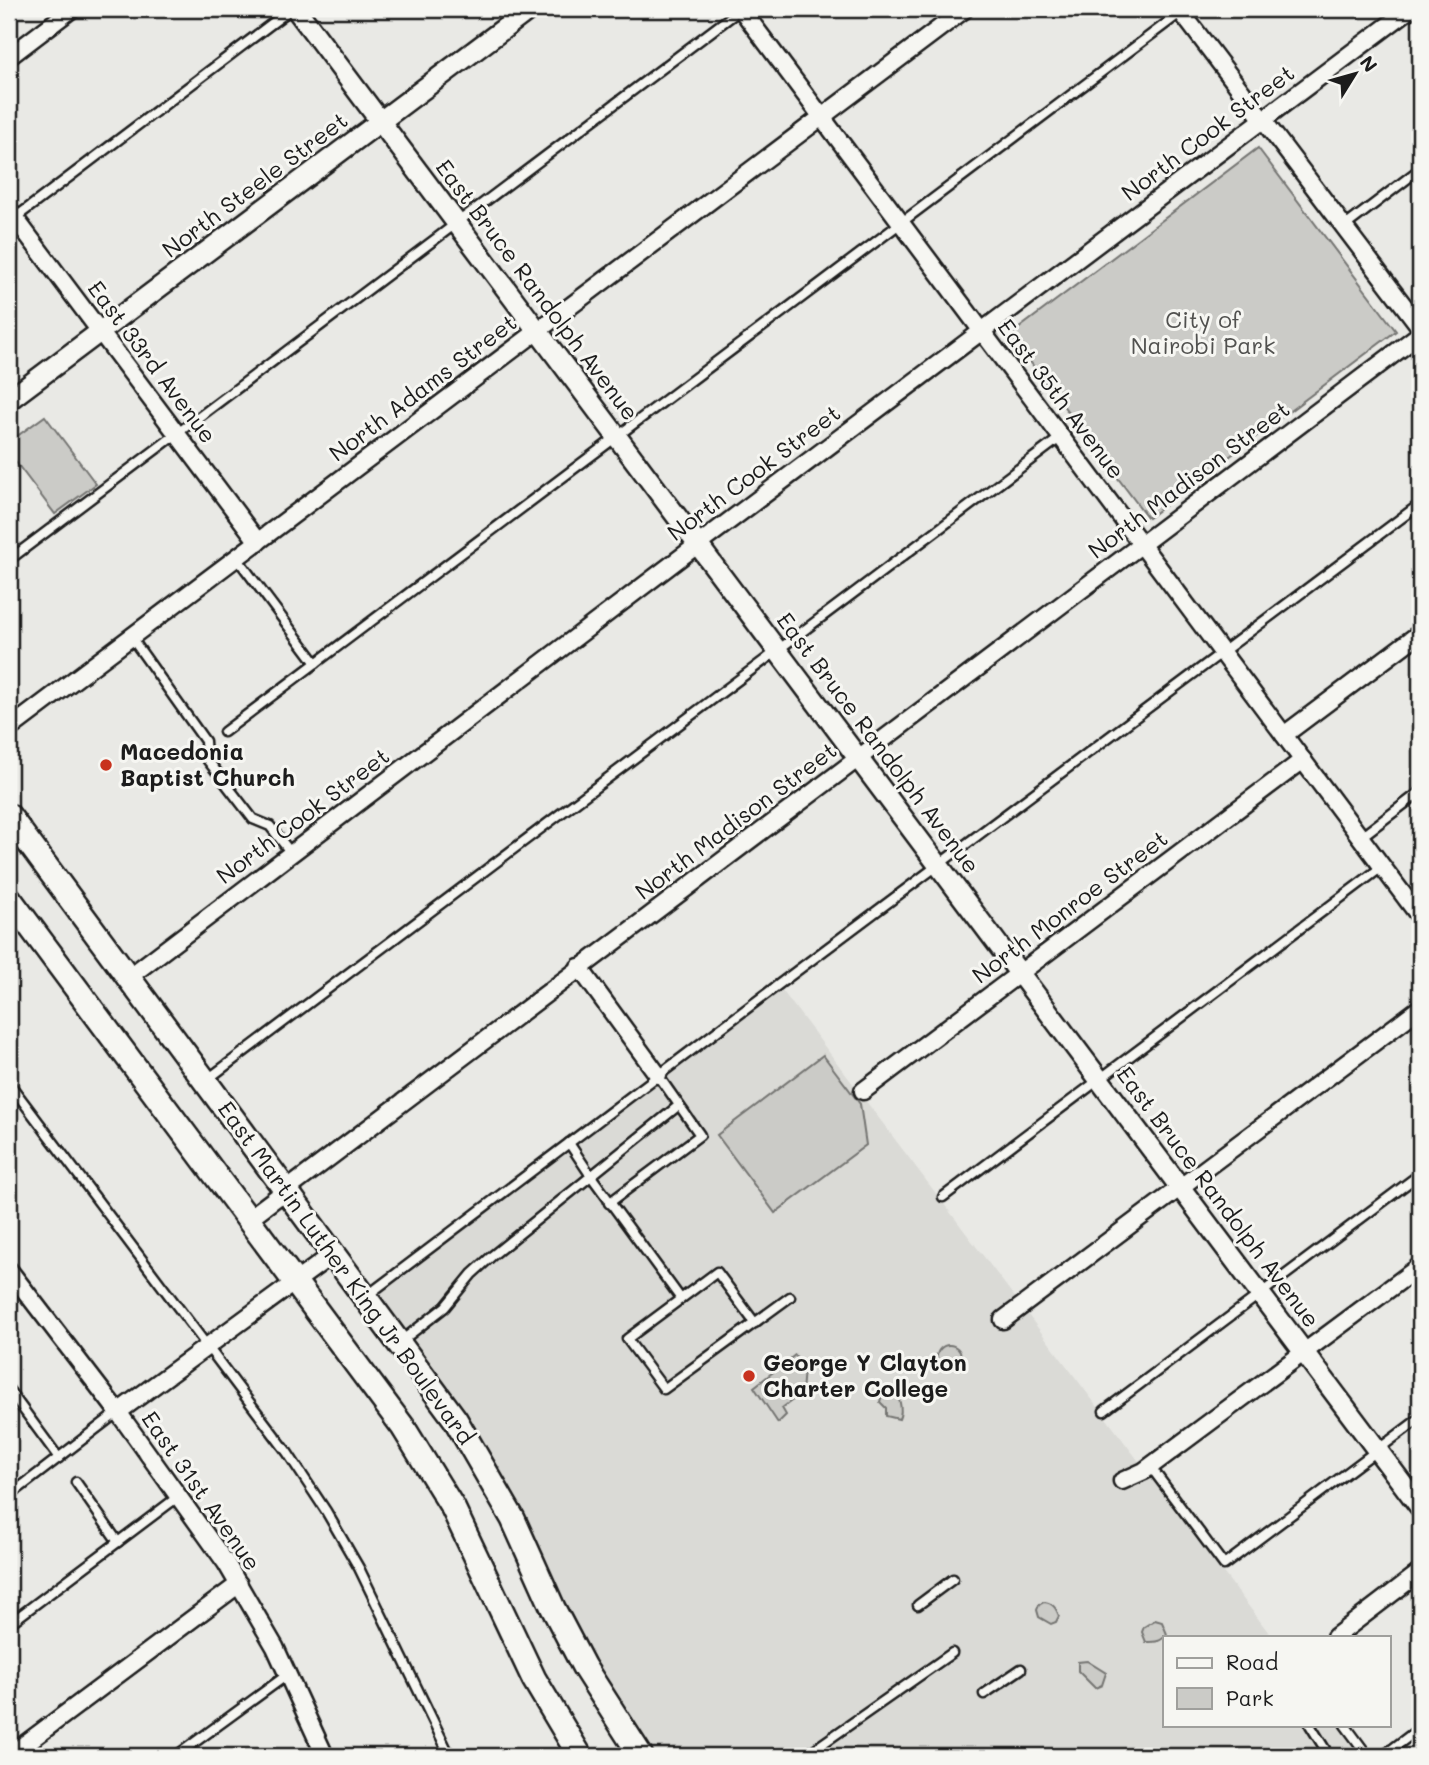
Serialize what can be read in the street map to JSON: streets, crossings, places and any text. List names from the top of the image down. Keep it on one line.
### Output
{"streets":{"main road":["East Martin Luther King Jr Boulevard"],"street":["North Cook Street","North Steele Street","East Bruce Randolph Avenue","East 33rd Avenue","North Adams Street","East 35th Avenue","North Madison Street","North Monroe Street","East 31st Avenue"]},"crossings":[["North Cook Street","East Bruce Randolph Avenue"],["North Cook Street","East 35th Avenue"],["North Cook Street","East Martin Luther King Jr Boulevard"],["North Steele Street","East Bruce Randolph Avenue"],["North Steele Street","East 33rd Avenue"],["East Bruce Randolph Avenue","North Adams Street"],["East Bruce Randolph Avenue","North Madison Street"],["East Bruce Randolph Avenue","North Monroe Street"],["East 33rd Avenue","North Adams Street"],["North Adams Street","East 35th Avenue"],["East 35th Avenue","North Madison Street"],["East 35th Avenue","North Monroe Street"],["North Madison Street","East Martin Luther King Jr Boulevard"]],"parks":["City of Nairobi Park"],"places":["Macedonia Baptist Church","George Y Clayton Charter College"],"legend":["Road","Park"],"north":"top right"}
